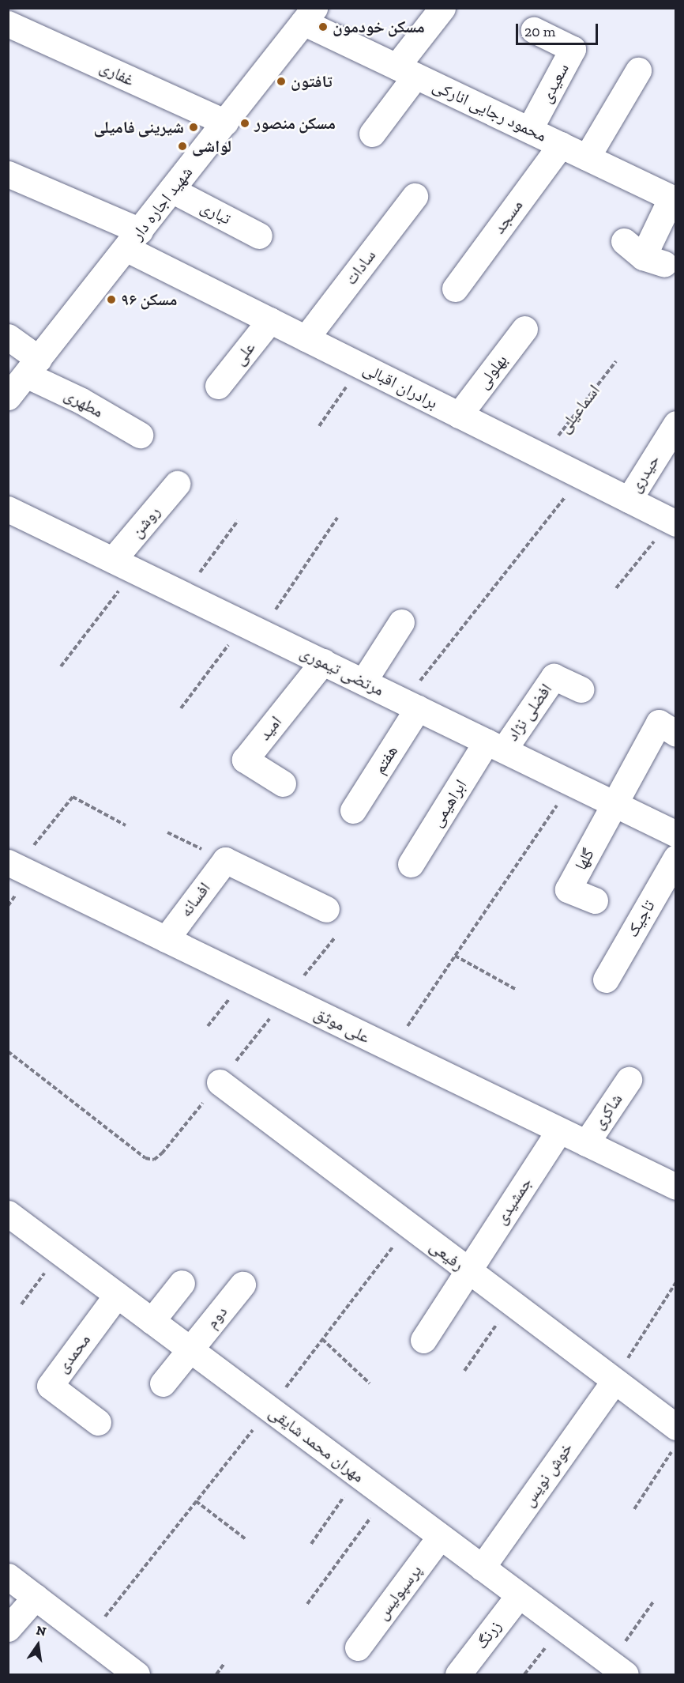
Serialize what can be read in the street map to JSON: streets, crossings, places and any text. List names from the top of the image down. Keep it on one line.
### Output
{"streets":{"street":["غفاری","سعیدی","محمود رجایی انارکی","شهید اجاره دار","تباری","مسجد","سادات","علی","بهلولی","برادران اقبالی","مطهری","حیدری","روشن","مرتضی تیموری","افضلی نژاد","امید","هفتم","ابراهیمی","گلها","افسانه","تاجیک","علی موثق","شاکری","جمشیدی","رفیعی","دوم","محمدی","مهران محمد شایقی","خوش نویس","پرسپولیس","زرنگ"],"path":["اسماعیلی"]},"crossings":[["غفاری","شهید اجاره دار"],["سعیدی","محمود رجایی انارکی"],["محمود رجایی انارکی","شهید اجاره دار"],["محمود رجایی انارکی","مسجد"],["شهید اجاره دار","تباری"],["شهید اجاره دار","برادران اقبالی"],["شهید اجاره دار","مطهری"],["سادات","برادران اقبالی"],["علی","برادران اقبالی"],["بهلولی","برادران اقبالی"],["برادران اقبالی","اسماعیلی"],["برادران اقبالی","حیدری"],["روشن","مرتضی تیموری"],["مرتضی تیموری","افضلی نژاد"],["مرتضی تیموری","امید"],["مرتضی تیموری","هفتم"],["مرتضی تیموری","ابراهیمی"],["مرتضی تیموری","گلها"],["افضلی نژاد","ابراهیمی"],["افسانه","علی موثق"],["علی موثق","شاکری"],["علی موثق","جمشیدی"],["جمشیدی","رفیعی"],["رفیعی","خوش نویس"],["دوم","مهران محمد شایقی"],["محمدی","مهران محمد شایقی"],["مهران محمد شایقی","خوش نویس"],["مهران محمد شایقی","پرسپولیس"],["مهران محمد شایقی","زرنگ"]],"places":["مسکن خودمون","تافتون","مسکن منصور","شیرینی فامیلی","لواشی","مسکن ۹۶"],"scale_bar":"20 m","north":"top"}
